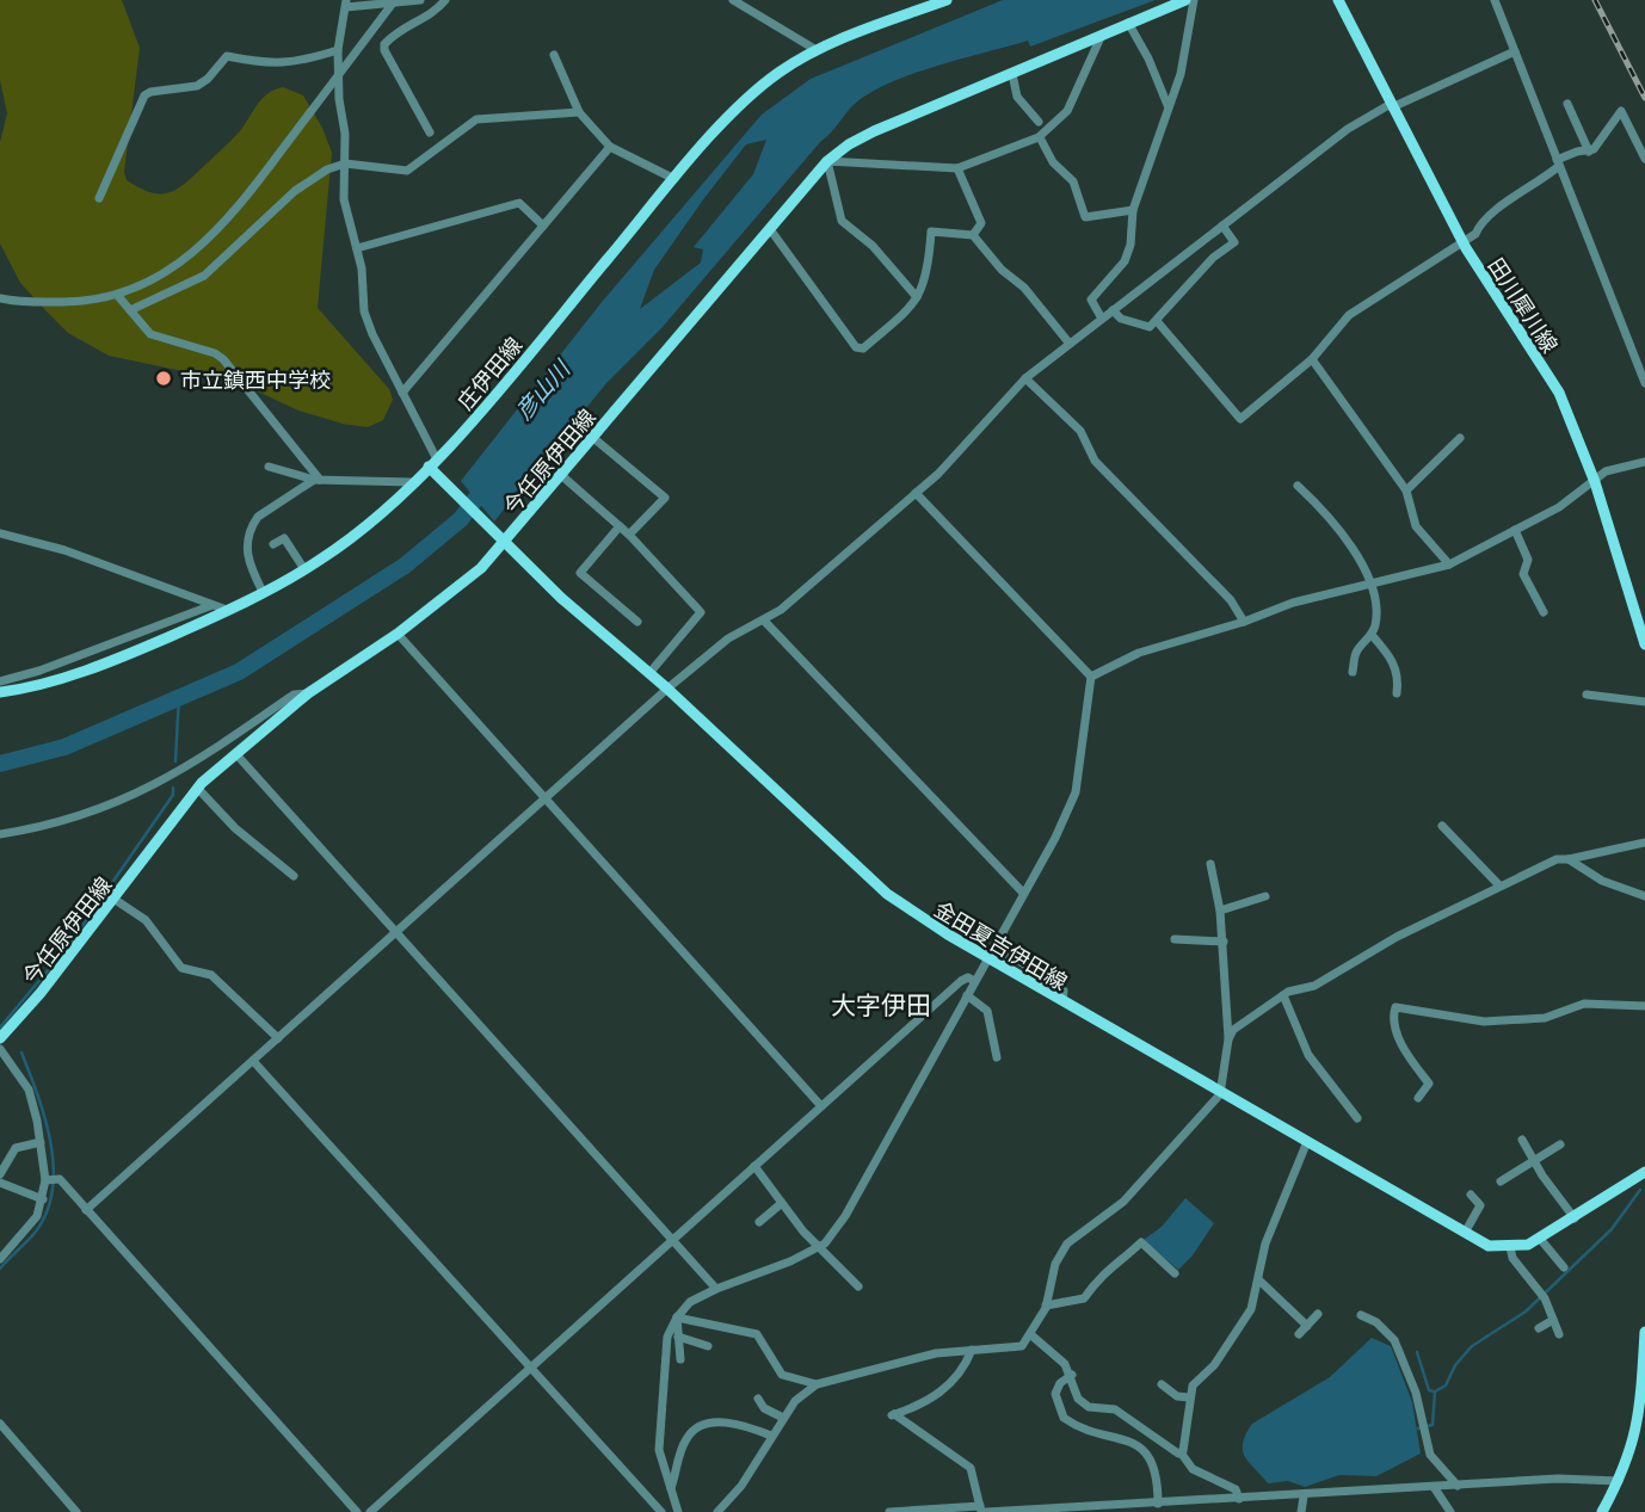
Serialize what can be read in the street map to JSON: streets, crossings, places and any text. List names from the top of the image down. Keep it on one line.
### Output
{"streets":{"main road":["田川犀川線","庄伊田線","今任原伊田線","金田夏吉伊田線"]},"crossings":[["庄伊田線","金田夏吉伊田線"],["今任原伊田線","金田夏吉伊田線"]],"districts":["大字伊田"],"water":["彦山川"],"places":["市立鎮西中学校"]}
